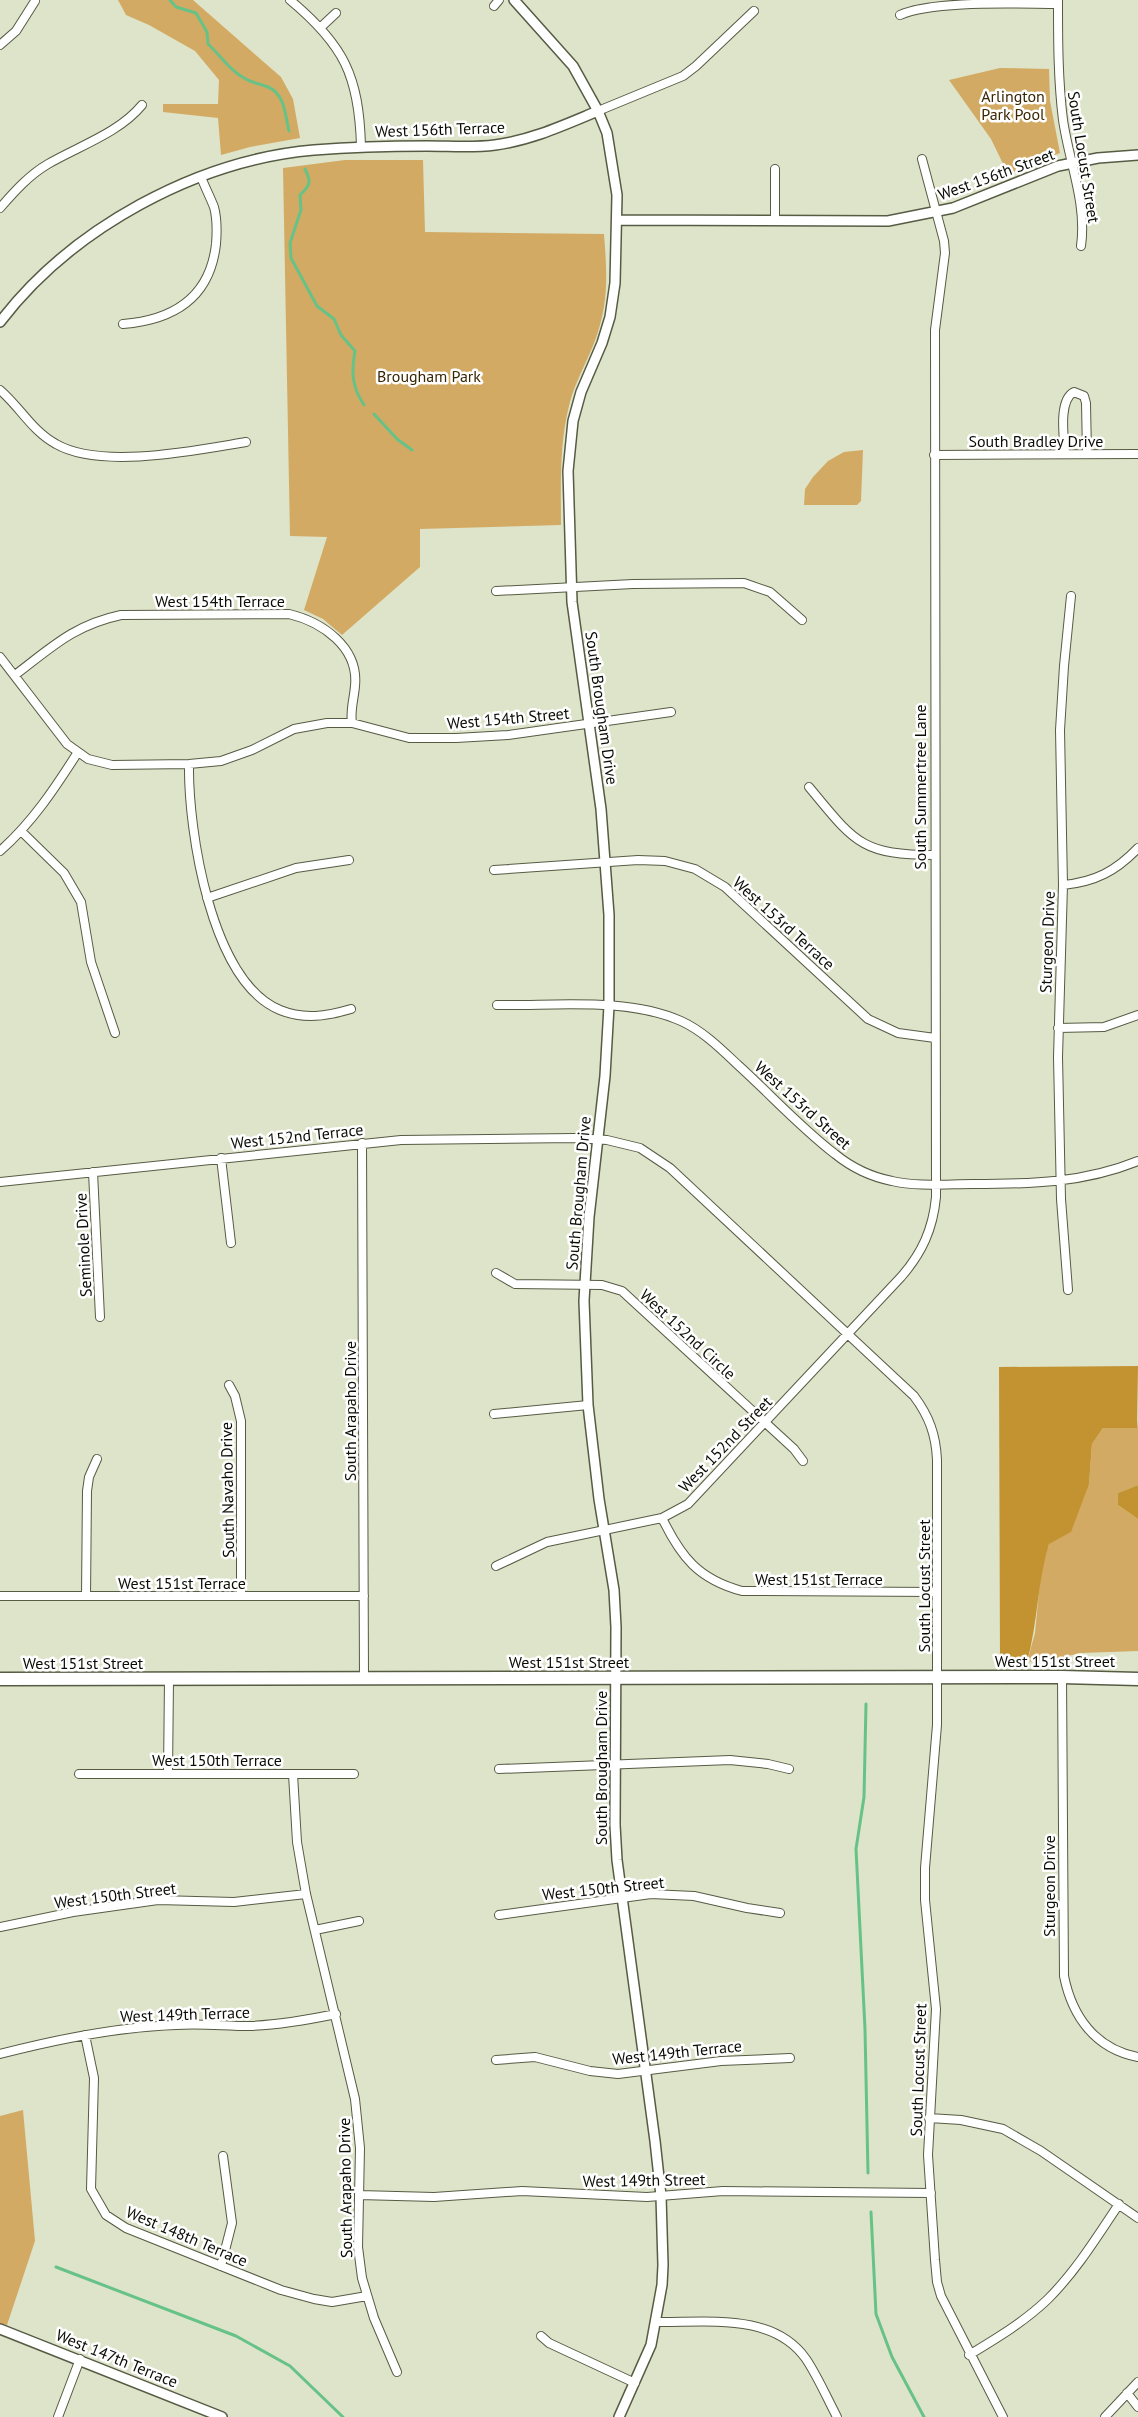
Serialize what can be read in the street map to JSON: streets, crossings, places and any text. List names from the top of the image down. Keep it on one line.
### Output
{"streets":{"main road":["West 151st Street"],"street":["West 156th Terrace","South Locust Street","West 156th Street","South Bradley Drive","West 154th Terrace","South Brougham Drive","West 154th Street","South Summertree Lane","West 153rd Terrace","Sturgeon Drive","West 153rd Street","West 152nd Terrace","Seminole Drive","West 152nd Circle","South Arapaho Drive","West 152nd Street","South Navaho Drive","West 151st Terrace","West 150th Terrace","West 150th Street","West 149th Terrace","West 149th Street","West 148th Terrace","West 147th Terrace"]},"crossings":[["West 156th Terrace","South Brougham Drive"],["South Locust Street","West 156th Street"],["South Locust Street","South Brougham Drive"],["South Locust Street","South Summertree Lane"],["South Locust Street","West 152nd Terrace"],["South Locust Street","West 152nd Street"],["South Locust Street","West 151st Terrace"],["South Locust Street","West 151st Street"],["South Locust Street","West 149th Street"],["West 156th Street","South Brougham Drive"],["West 156th Street","South Summertree Lane"],["South Bradley Drive","South Summertree Lane"],["West 154th Terrace","West 154th Street"],["South Brougham Drive","West 154th Street"],["South Brougham Drive","West 153rd Terrace"],["South Brougham Drive","West 153rd Street"],["South Brougham Drive","West 152nd Terrace"],["South Brougham Drive","West 152nd Circle"],["South Brougham Drive","West 152nd Street"],["South Brougham Drive","West 151st Street"],["South Brougham Drive","West 150th Street"],["South Brougham Drive","West 149th Terrace"],["South Brougham Drive","West 149th Street"],["South Summertree Lane","West 153rd Terrace"],["South Summertree Lane","West 153rd Street"],["South Summertree Lane","West 152nd Street"],["Sturgeon Drive","West 153rd Street"],["Sturgeon Drive","West 151st Street"],["West 152nd Terrace","Seminole Drive"],["West 152nd Terrace","South Arapaho Drive"],["West 152nd Circle","West 152nd Street"],["South Arapaho Drive","West 151st Terrace"],["South Arapaho Drive","West 151st Street"],["South Arapaho Drive","West 150th Terrace"],["South Arapaho Drive","West 150th Street"],["South Arapaho Drive","West 149th Terrace"],["South Arapaho Drive","West 149th Street"],["South Arapaho Drive","West 148th Terrace"],["West 152nd Street","West 151st Terrace"],["South Navaho Drive","West 151st Terrace"],["West 149th Terrace","West 148th Terrace"]],"parks":["Arlington Park Pool","Brougham Park"]}
